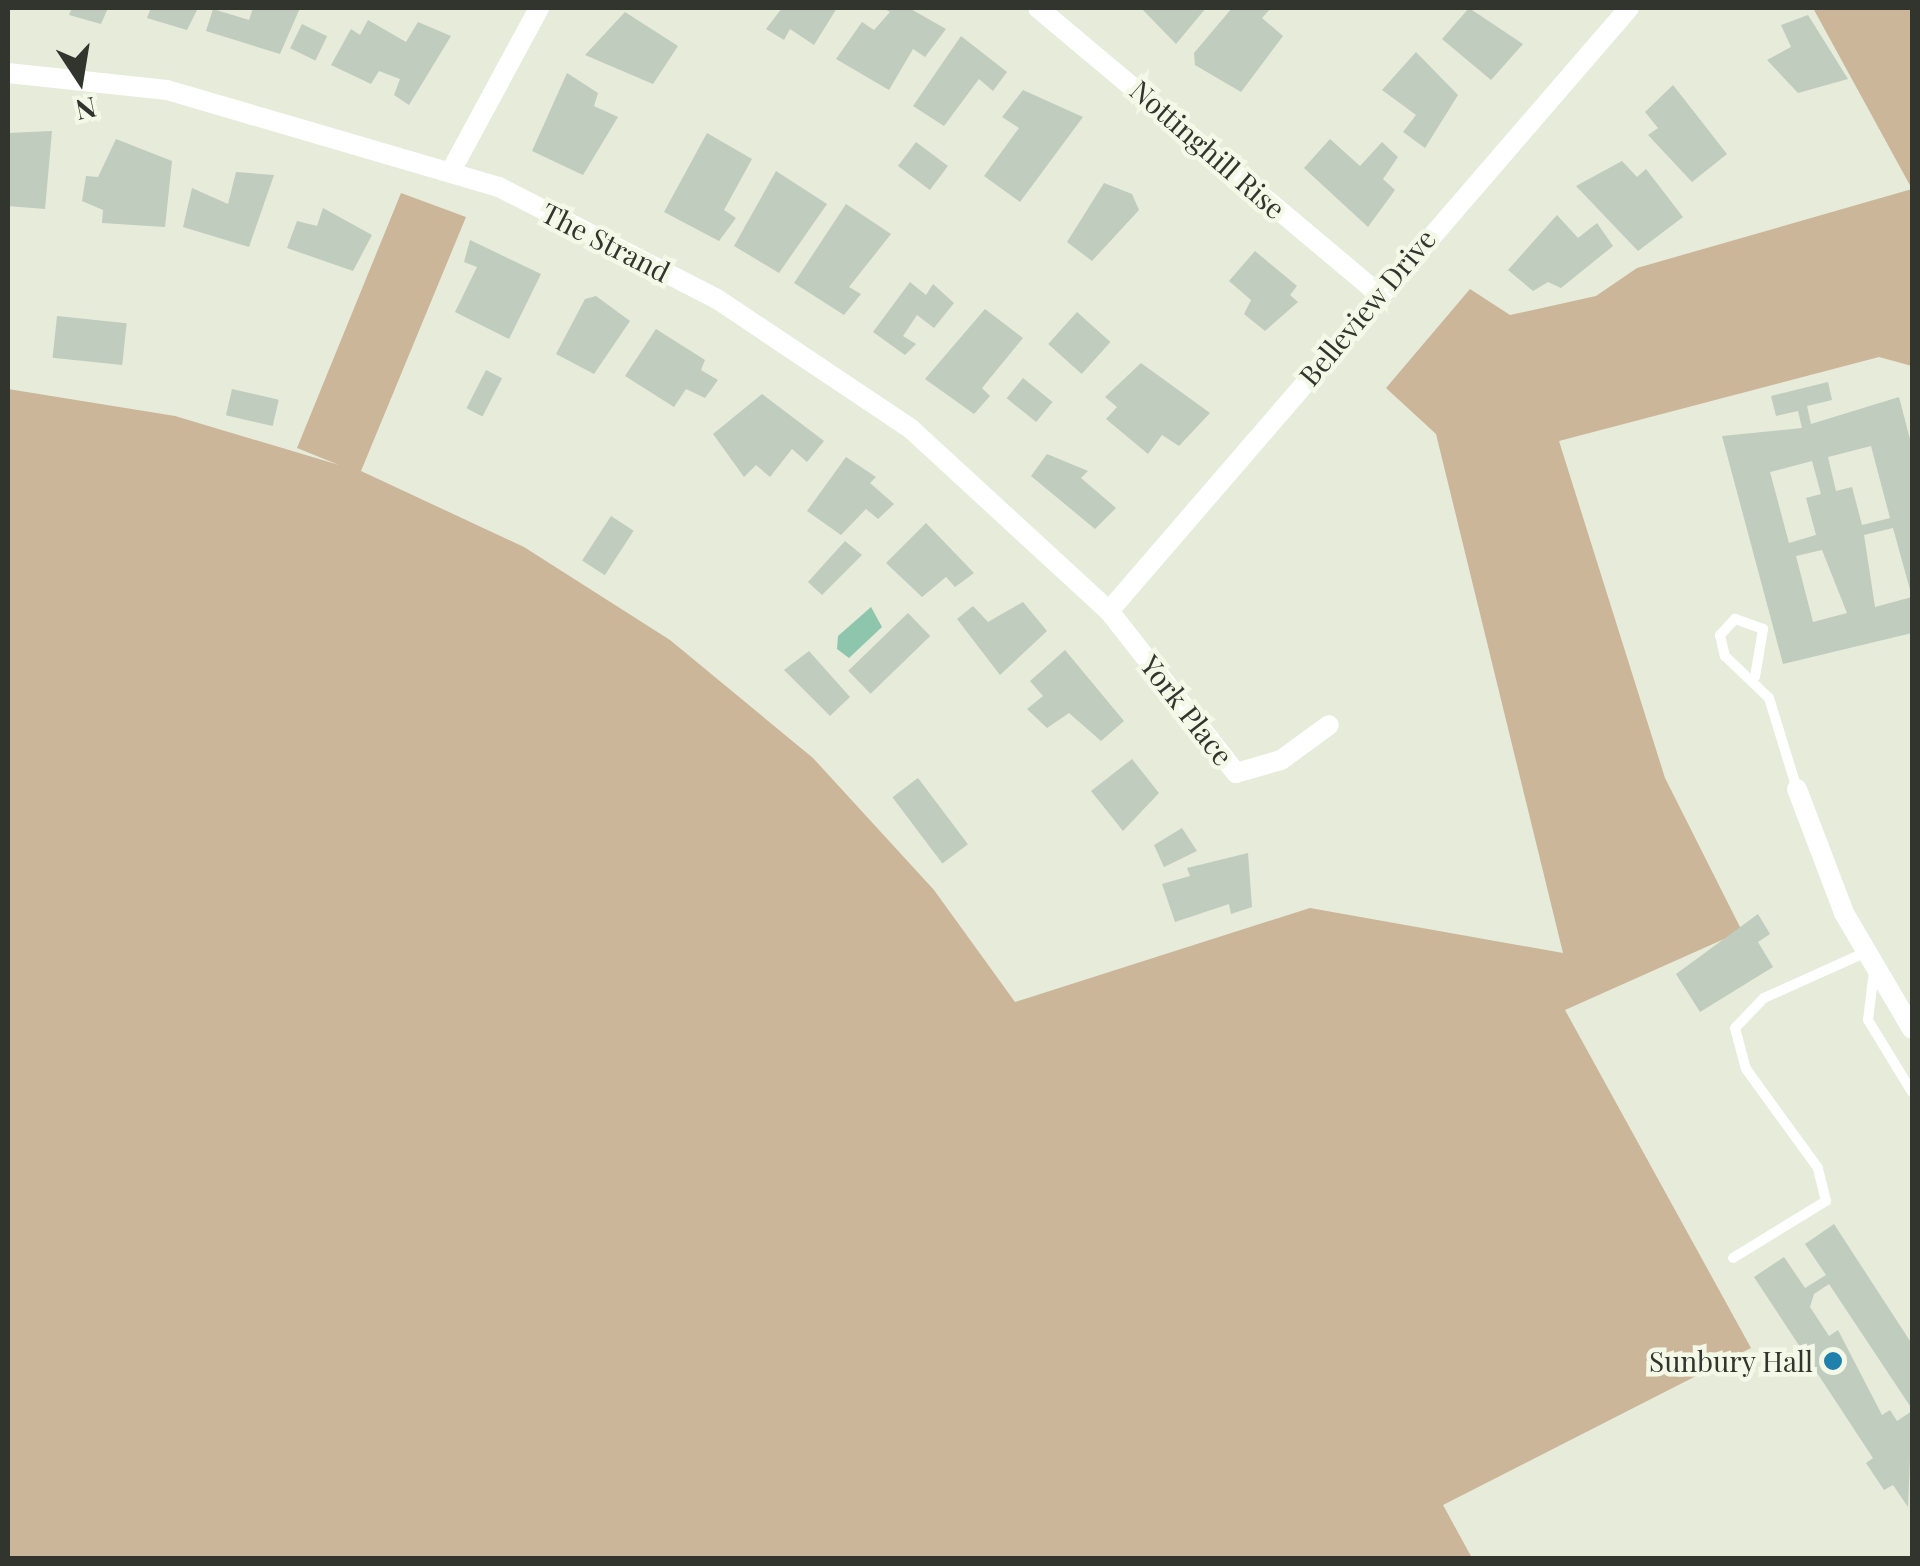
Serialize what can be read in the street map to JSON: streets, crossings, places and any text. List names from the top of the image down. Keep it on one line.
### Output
{"streets":{"street":["Nottinghill Rise","The Strand","Belleview Drive","York Place"]},"crossings":[["Nottinghill Rise","Belleview Drive"],["The Strand","Belleview Drive"],["The Strand","York Place"],["Belleview Drive","York Place"]],"places":["Sunbury Hall"],"north":"bottom"}
